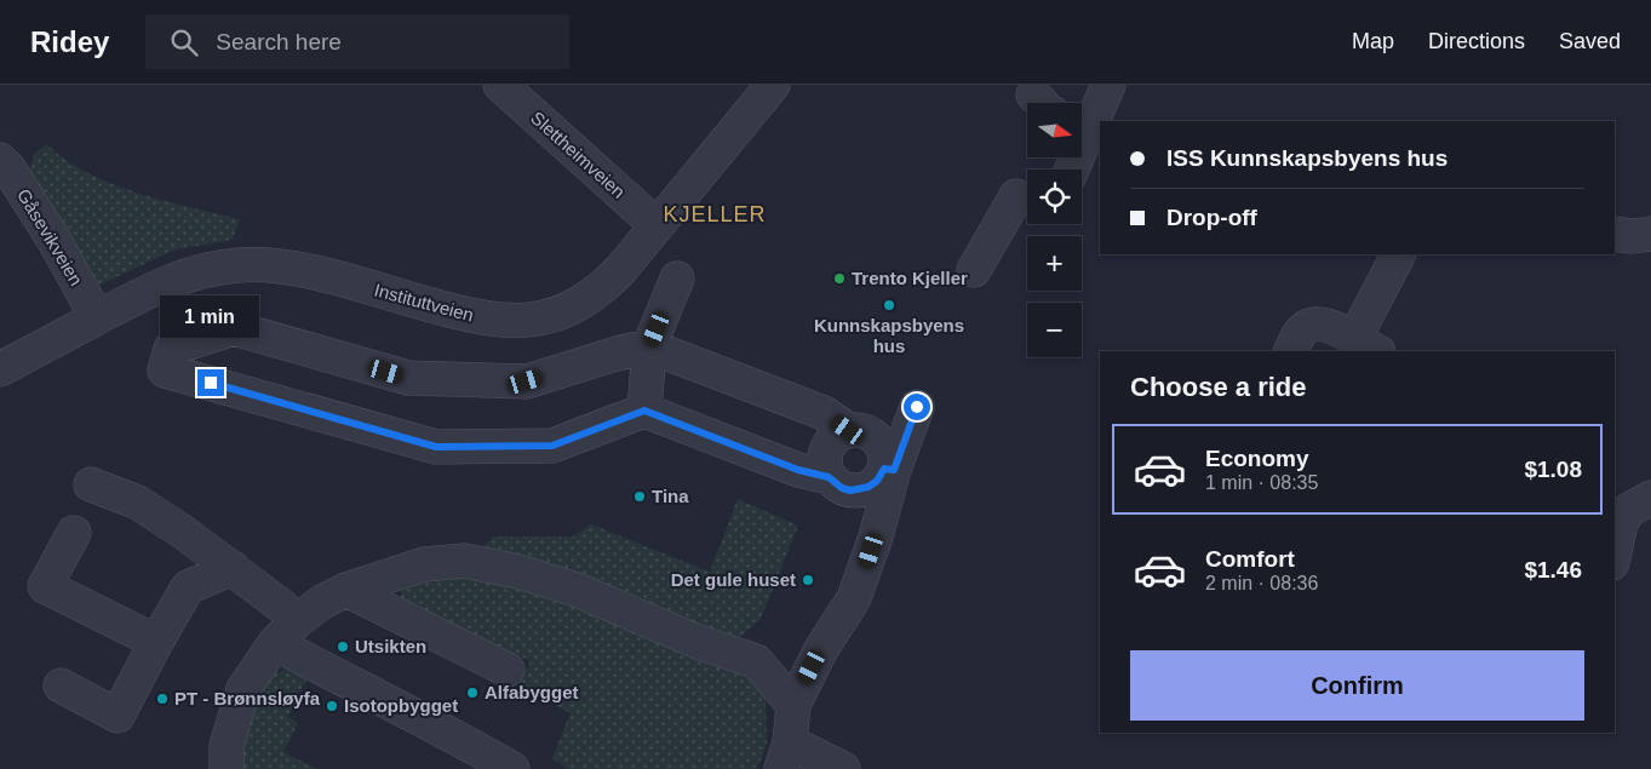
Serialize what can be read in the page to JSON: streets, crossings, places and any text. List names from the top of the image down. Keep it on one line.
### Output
{"streets":{"street":["Slettheimveien","Gåsevikveien","Instituttveien"]},"crossings":[["Slettheimveien","Instituttveien"],["Gåsevikveien","Instituttveien"]],"districts":["KJELLER"],"places":["Trento Kjeller","Kunnskapsbyens hus","Tina","Det gule huset","Utsikten","Alfabygget","PT - Brønnsløyfa","Isotopbygget"],"north":"right","page":{"header":"Ridey","search":"Search here","nav":["Map","Directions","Saved"],"map_buttons":["+","−"],"banner":["ISS Kunnskapsbyens hus","Drop-off"],"bubble":"1 min","heading":"Choose a ride","list":[{"name":"Economy","note":"1 min · 08:35","value":"$1.08"},{"name":"Comfort","note":"2 min · 08:36","value":"$1.46"}],"buttons":"Confirm"}}
